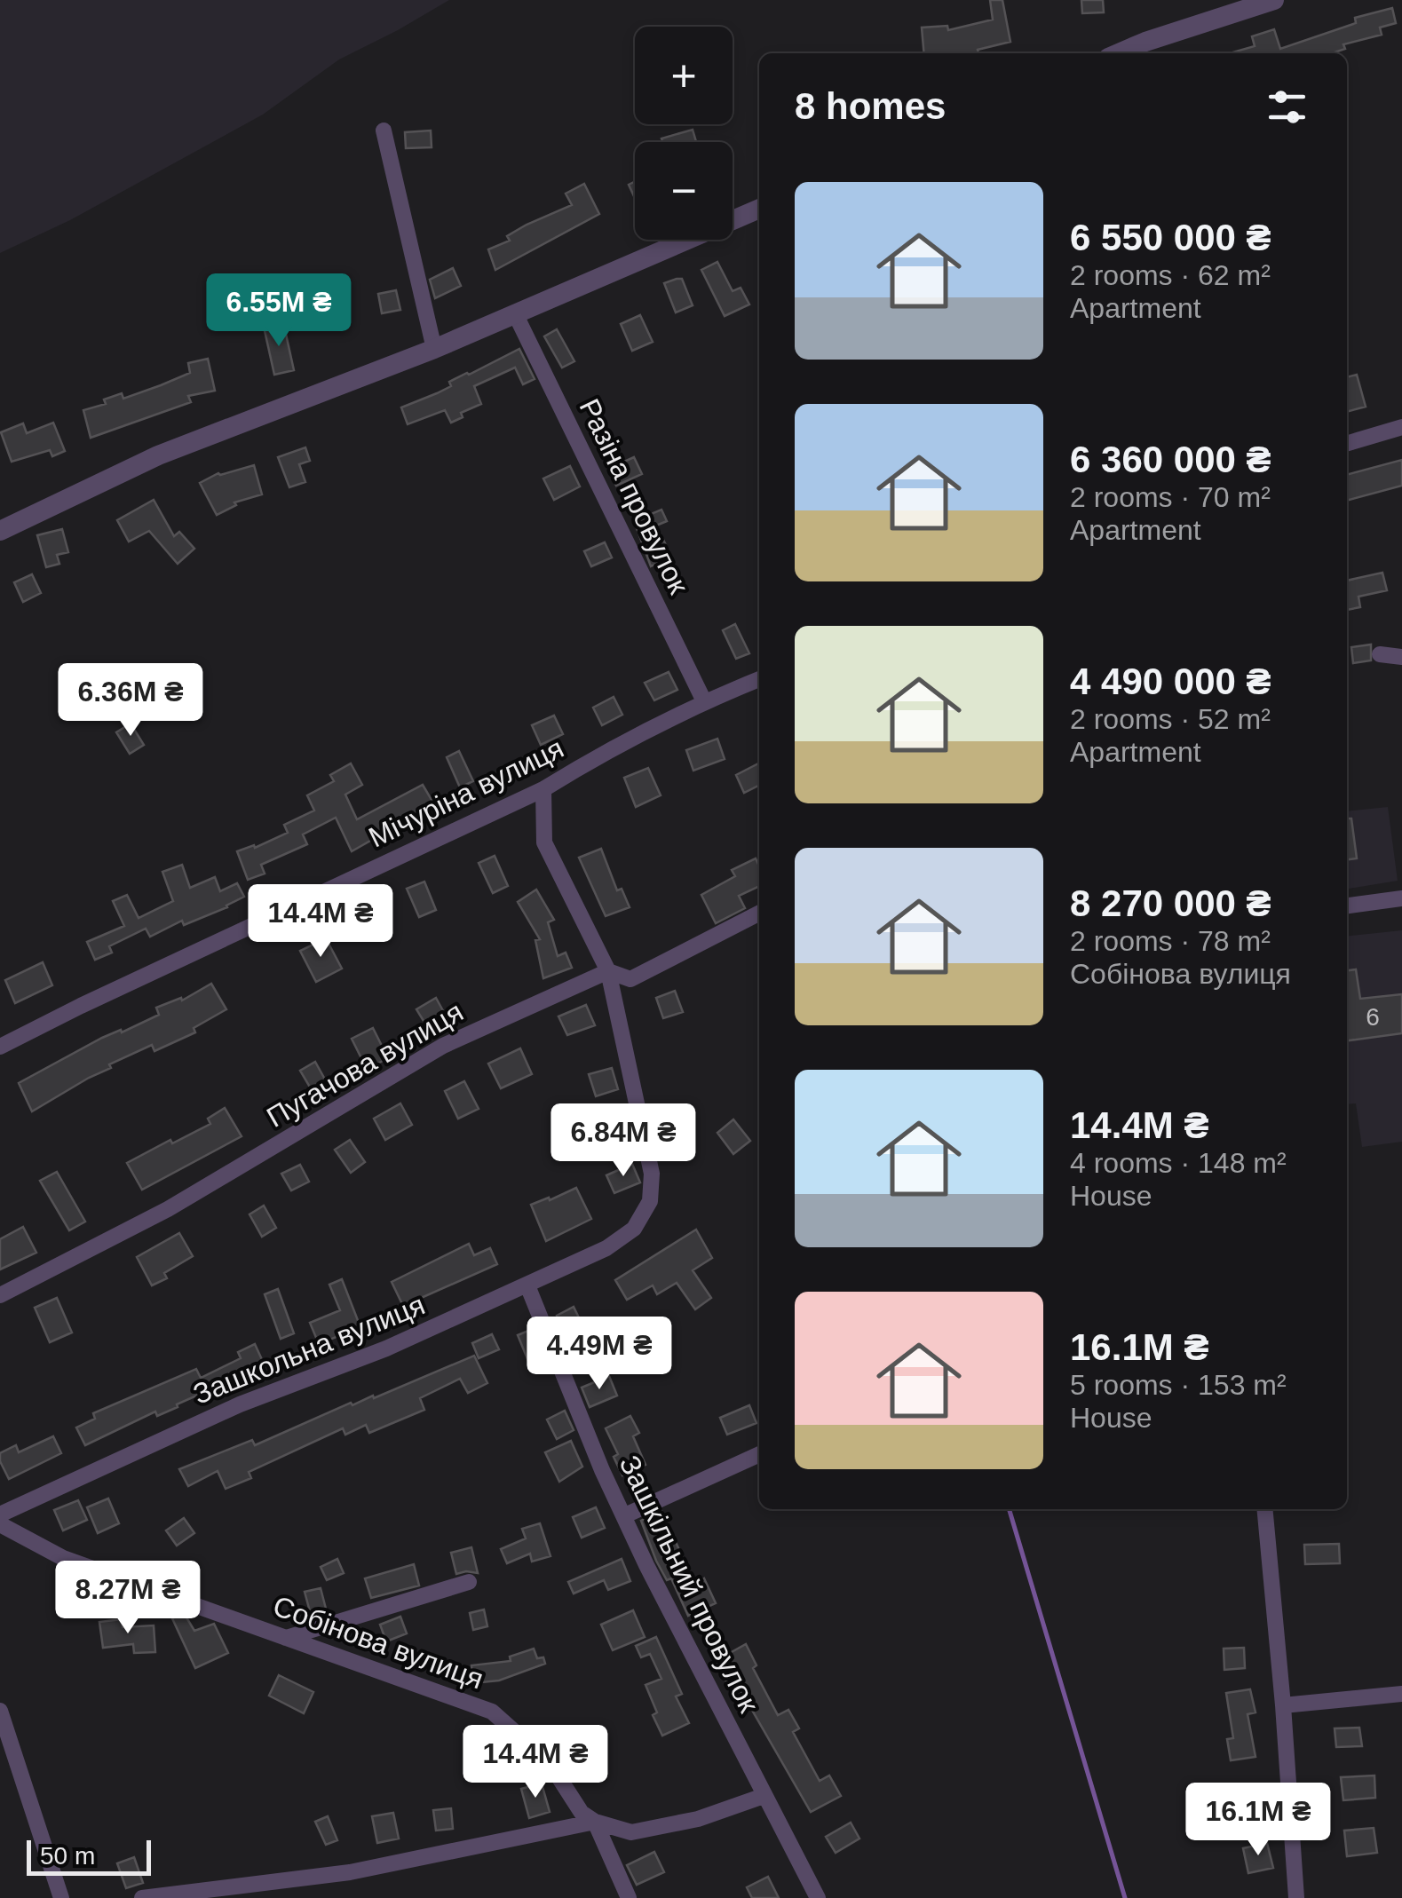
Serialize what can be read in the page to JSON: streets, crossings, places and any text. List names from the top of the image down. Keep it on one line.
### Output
{"streets":{"street":["Разіна провулок","Мічуріна вулиця","Пугачова вулиця","Зашкольна вулиця","Зашкільний провулок","Собінова вулиця"]},"crossings":[["Разіна провулок","Мічуріна вулиця"],["Пугачова вулиця","Зашкольна вулиця"],["Зашкольна вулиця","Зашкільний провулок"]],"house_numbers":["6"],"scale_bar":"50 m","page":{"map_buttons":["+","−"],"heading":"8 homes","list":[{"name":"6 550 000 ₴","note":"2 rooms · 62 m² · Apartment"},{"name":"6 360 000 ₴","note":"2 rooms · 70 m² · Apartment"},{"name":"4 490 000 ₴","note":"2 rooms · 52 m² · Apartment"},{"name":"8 270 000 ₴","note":"2 rooms · 78 m² · Собінова вулиця"},{"name":"14.4M ₴","note":"4 rooms · 148 m² · House"},{"name":"16.1M ₴","note":"5 rooms · 153 m² · House"}],"price":["6.55M ₴","6.36M ₴","14.4M ₴","6.84M ₴","4.49M ₴","8.27M ₴","14.4M ₴","16.1M ₴"],"scale":"50 m"}}
